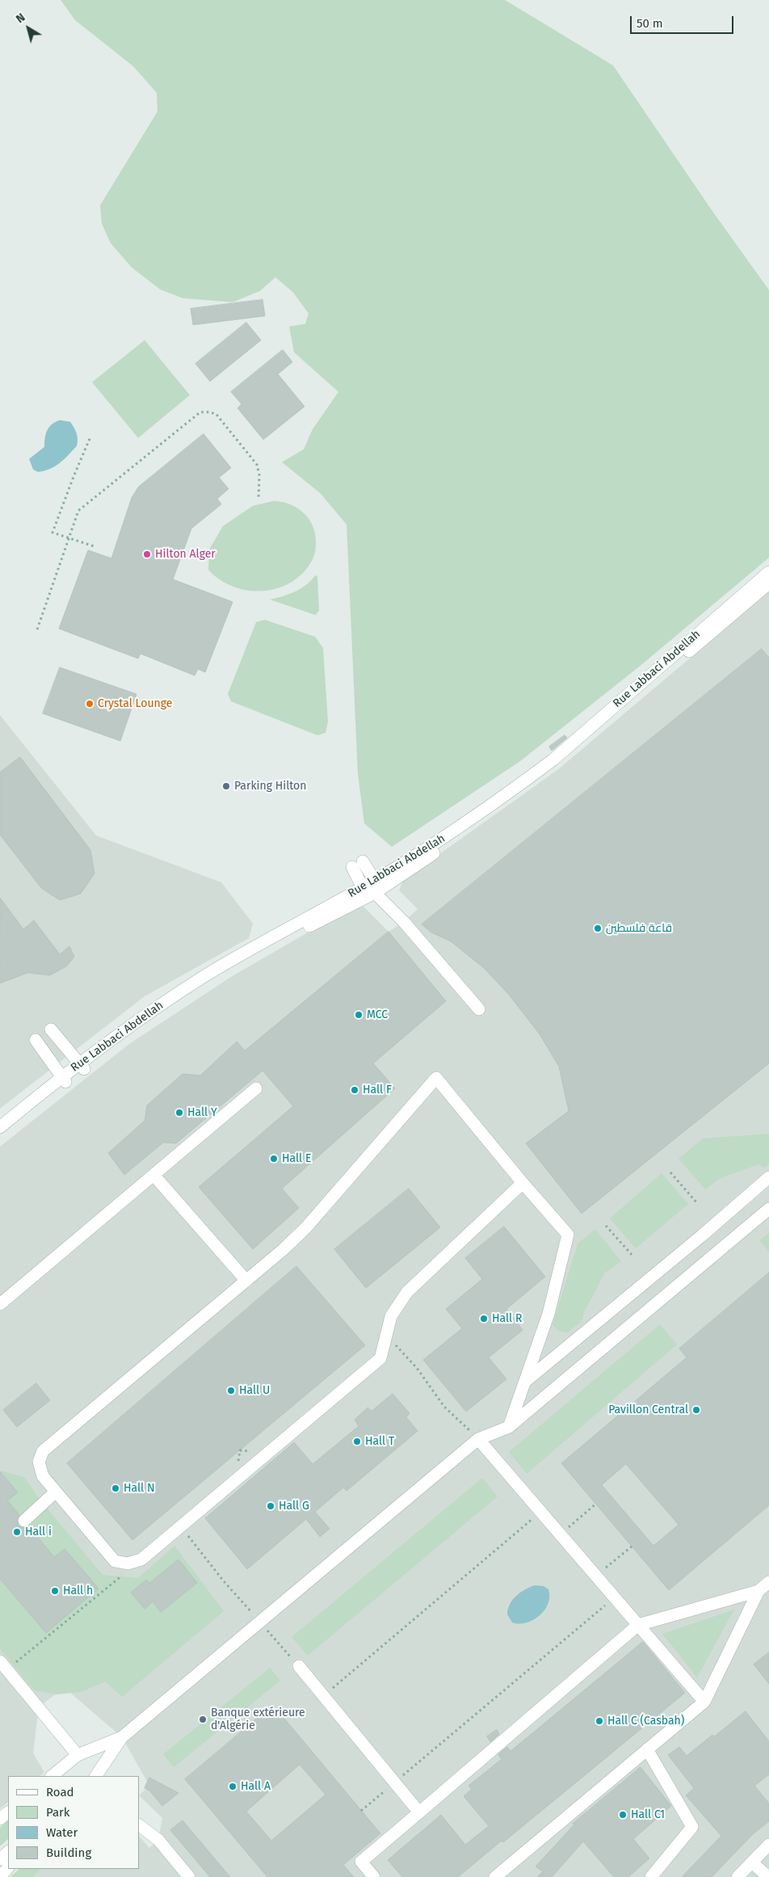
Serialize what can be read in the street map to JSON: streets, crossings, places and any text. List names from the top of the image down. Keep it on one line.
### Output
{"streets":{"street":["Rue Labbaci Abdellah"]},"places":["Hilton Alger","Crystal Lounge","Parking Hilton","قاعة فلسطين","MCC","Hall F","Hall Y","Hall E","Hall R","Hall U","Pavillon Central","Hall T","Hall N","Hall G","Hall i","Hall h","Banque extérieure d'Algérie","Hall C (Casbah)","Hall A","Hall C1"],"legend":["Road","Park","Water","Building"],"scale_bar":"50 m","north":"top left"}
